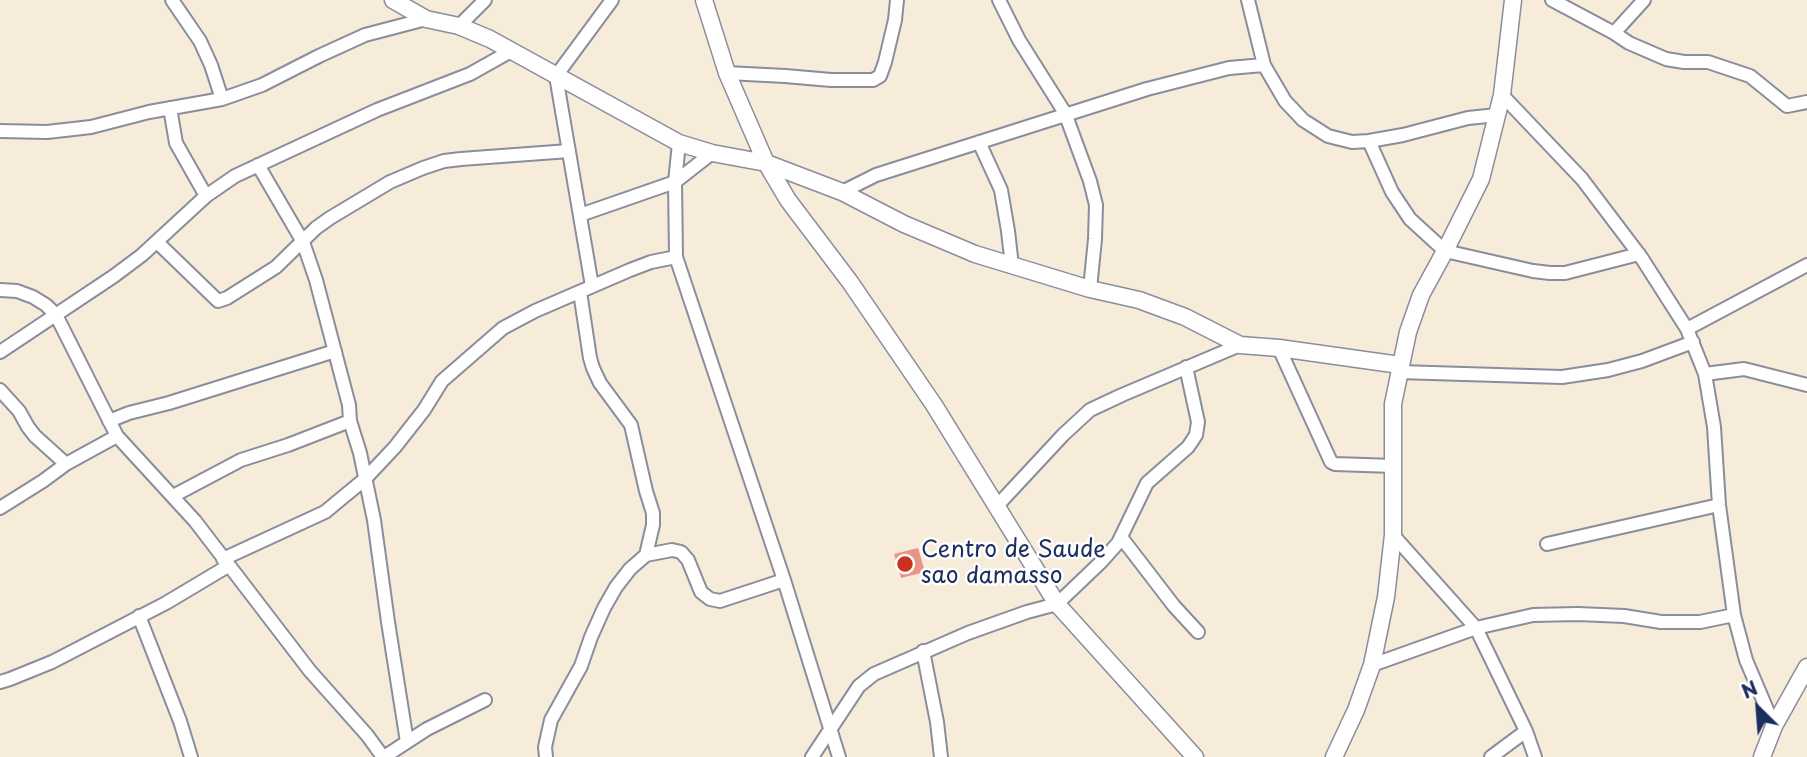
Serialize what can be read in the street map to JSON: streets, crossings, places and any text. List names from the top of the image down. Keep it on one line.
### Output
{"places":["Centro de Saude sao damasso"],"north":"top left"}
